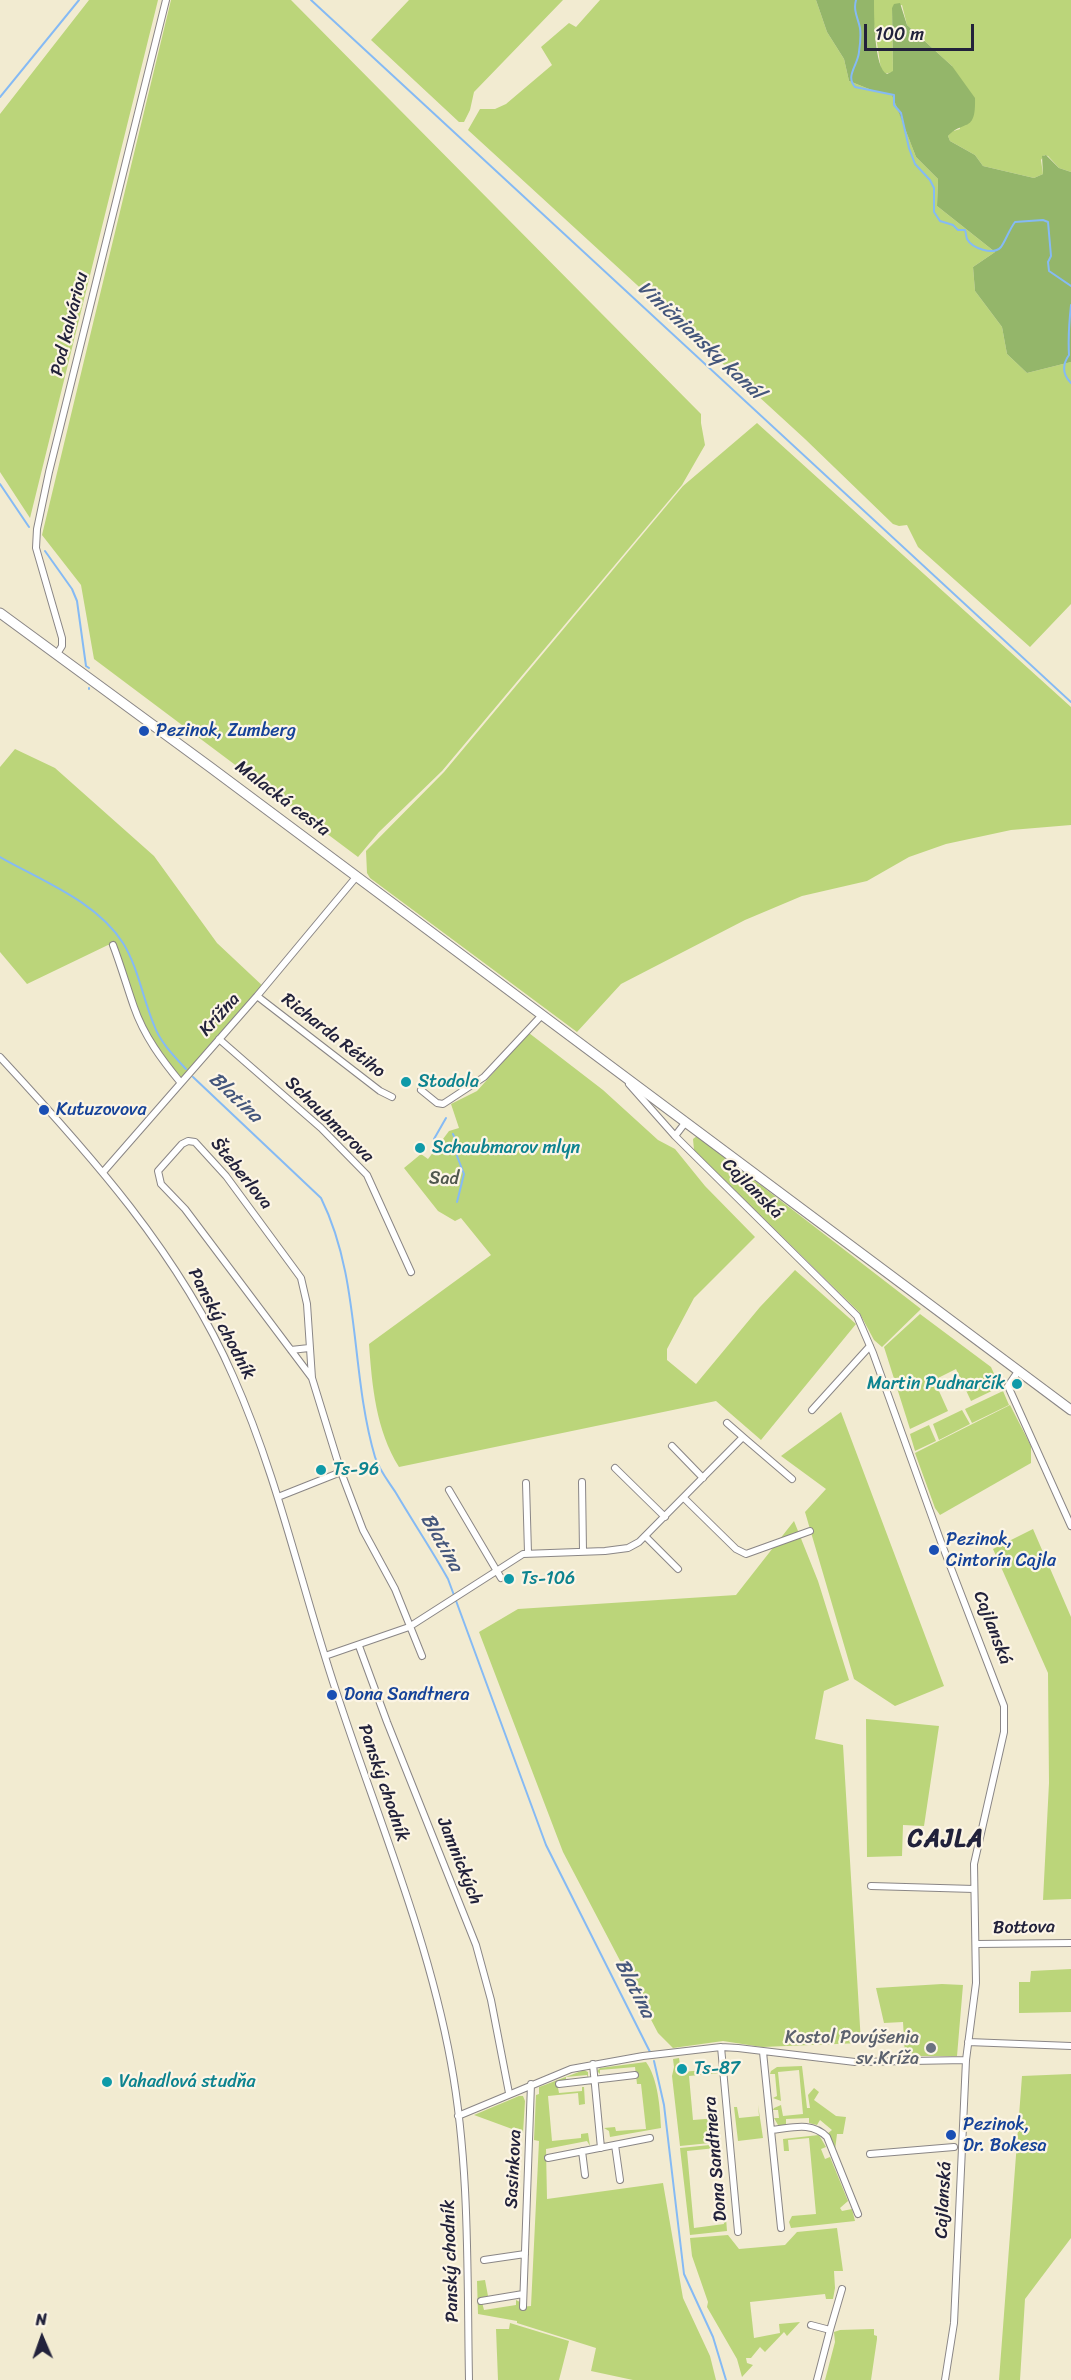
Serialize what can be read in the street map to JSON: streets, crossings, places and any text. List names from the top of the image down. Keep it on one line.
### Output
{"streets":{"main road":["Malacká cesta"],"street":["Pod kalváriou","Krížna","Richarda Rétiho","Schaubmarova","Šteberlova","Cajlanská","Panský chodník","Jamnických","Bottova","Dona Sandtnera","Sasinkova"]},"crossings":[["Pod kalváriou","Malacká cesta"],["Malacká cesta","Krížna"],["Krížna","Richarda Rétiho"],["Krížna","Schaubmarova"],["Krížna","Panský chodník"],["Cajlanská","Bottova"]],"districts":["CAJLA"],"water":["Viničniansky kanál","Blatina"],"parks":["Sad"],"places":["Pezinok, Zumberg","Stodola","Kutuzovova","Schaubmarov mlyn","Martin Pudnarčík","Ts-96","Pezinok, Cintorín Cajla","Ts-106","Dona Sandtnera","Kostol Povýšenia sv.Kríža","Ts-87","Vahadlová studňa","Pezinok, Dr. Bokesa"],"scale_bar":"100 m","north":"top"}
